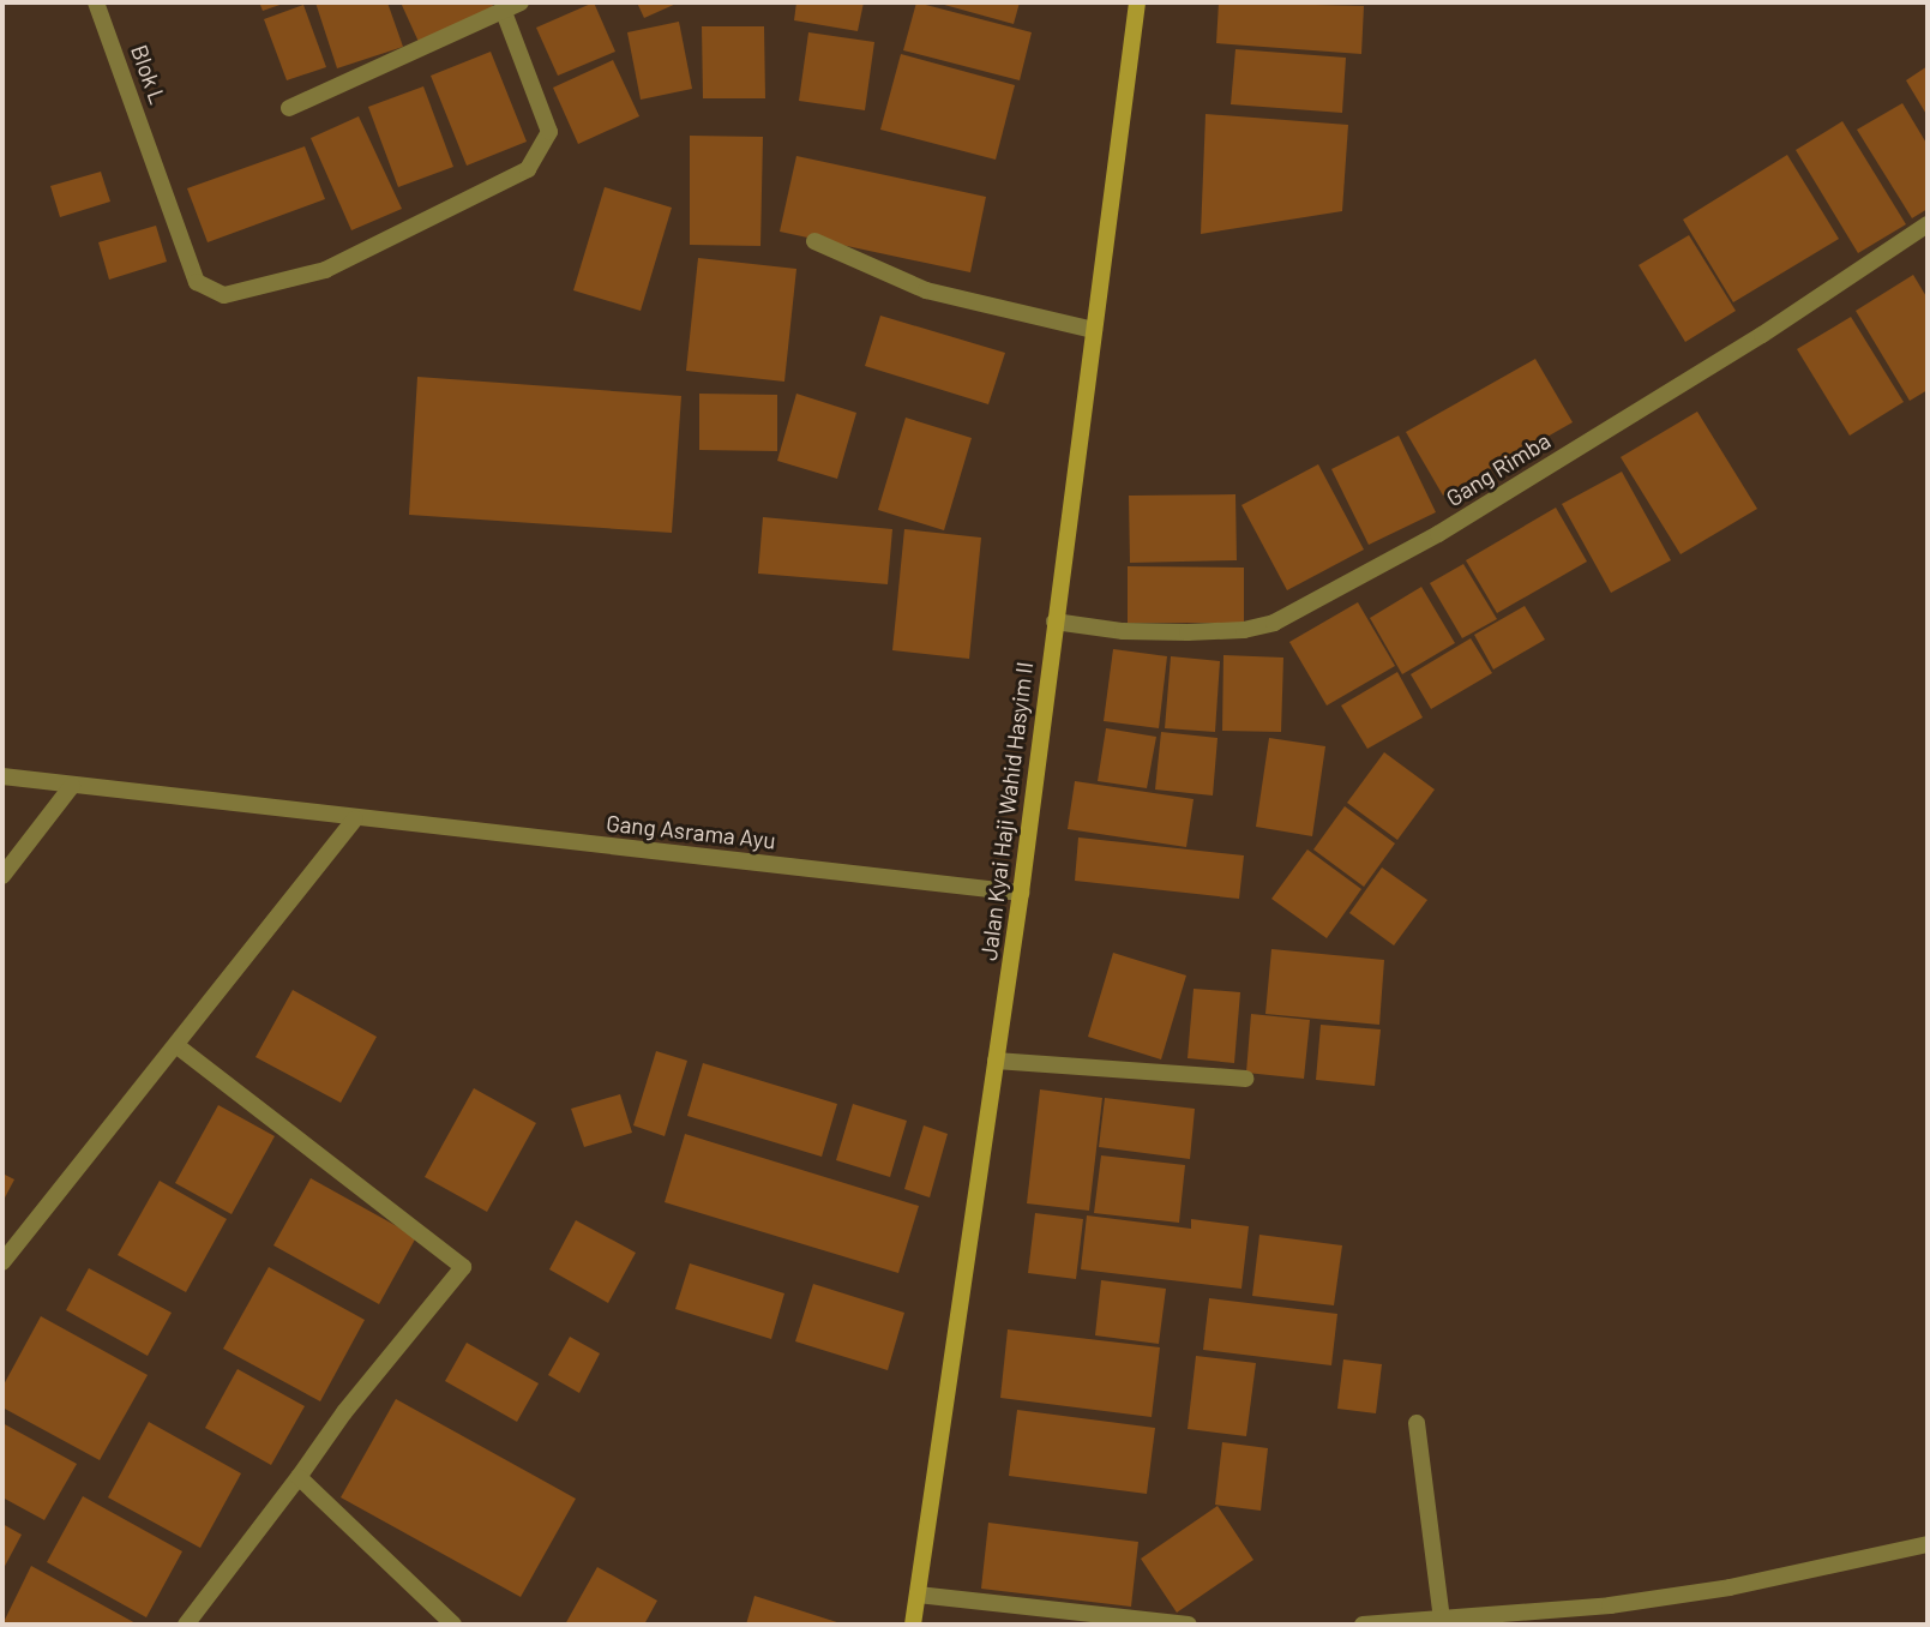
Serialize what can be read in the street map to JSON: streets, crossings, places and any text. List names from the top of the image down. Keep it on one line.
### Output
{"streets":{"street":["Blok L","Gang Rimba","Jalan Kyai Haji Wahid Hasyim II","Gang Asrama Ayu"]},"crossings":[["Gang Rimba","Jalan Kyai Haji Wahid Hasyim II"],["Jalan Kyai Haji Wahid Hasyim II","Gang Asrama Ayu"]]}
